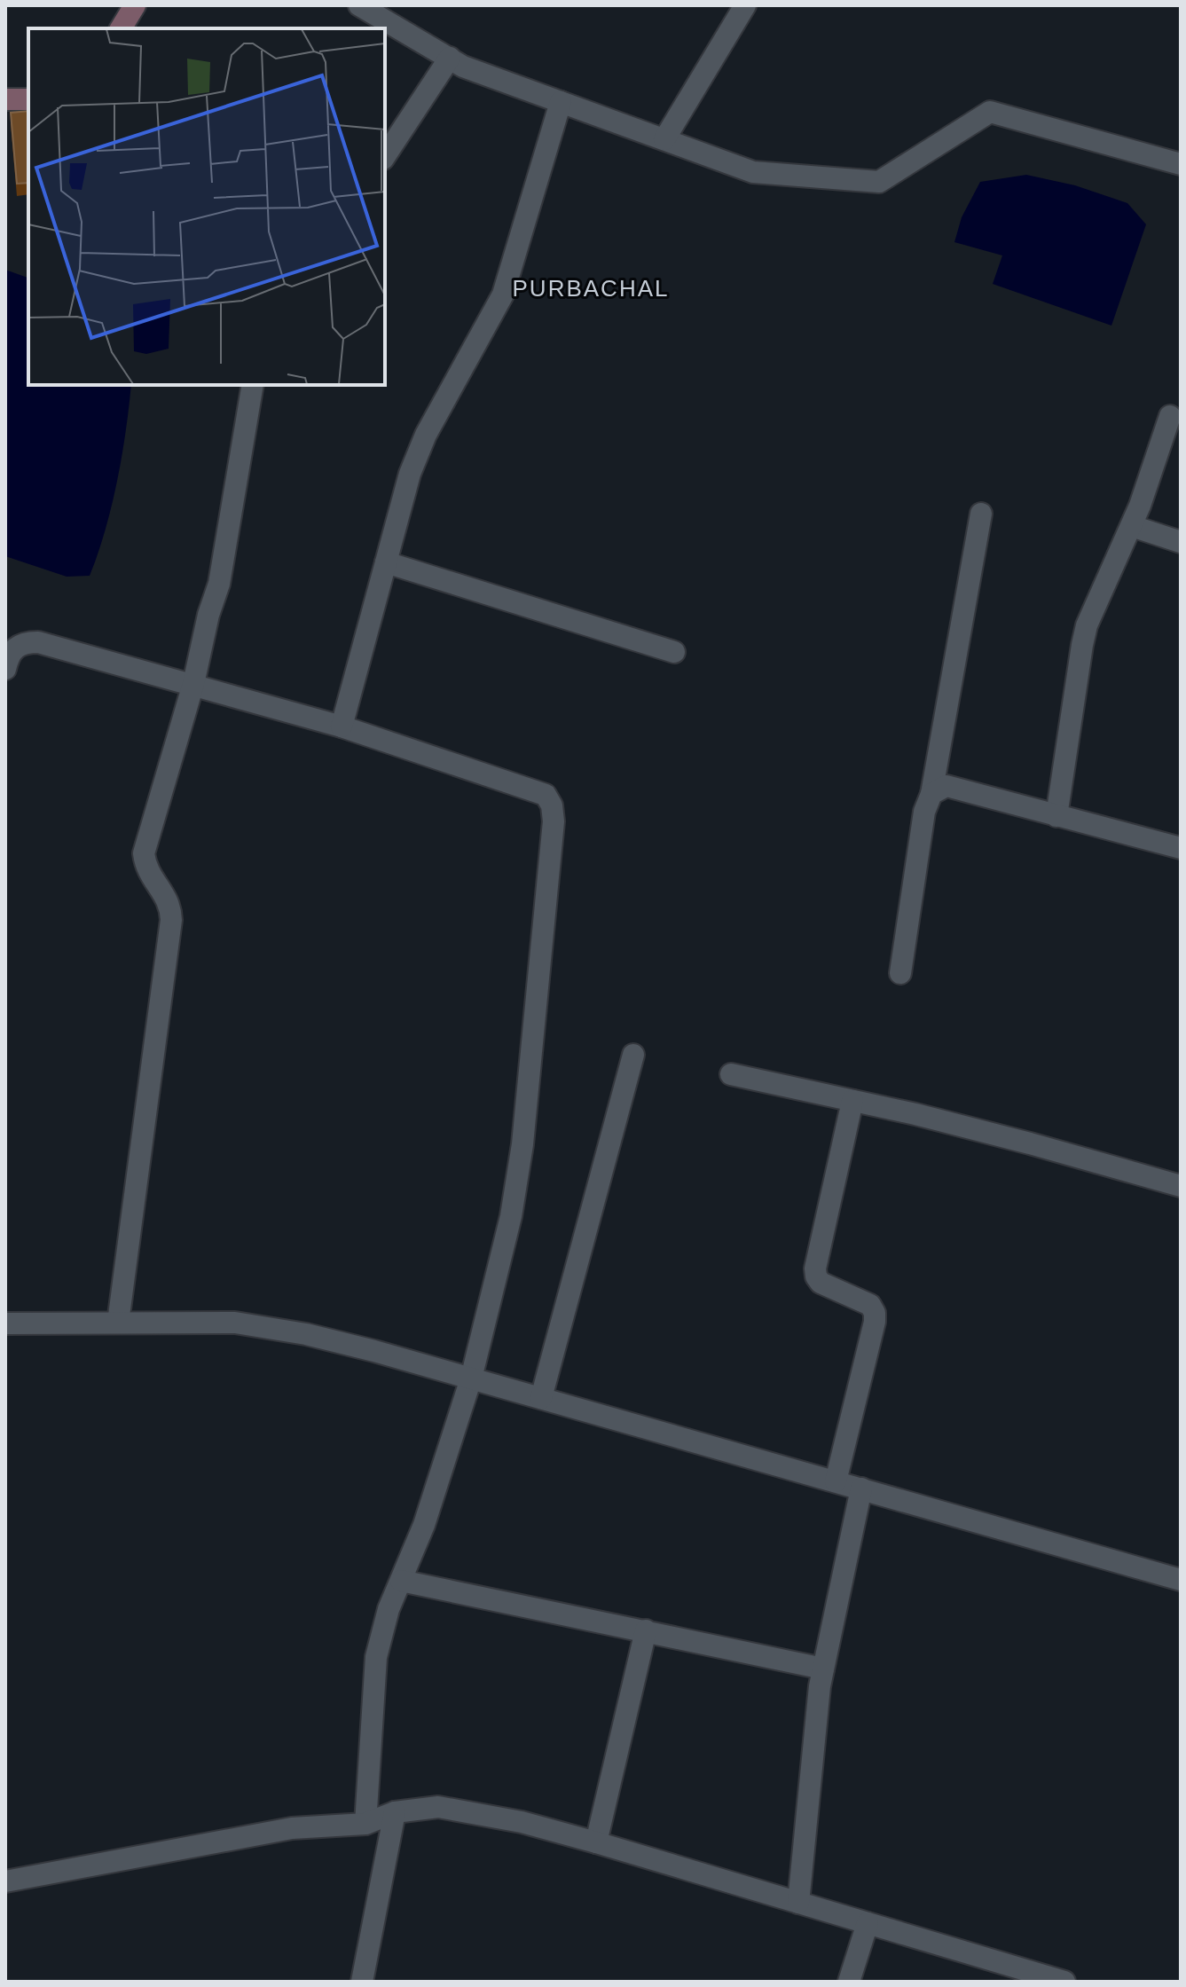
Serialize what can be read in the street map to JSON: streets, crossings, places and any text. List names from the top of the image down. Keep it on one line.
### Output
{"districts":["PURBACHAL"]}
